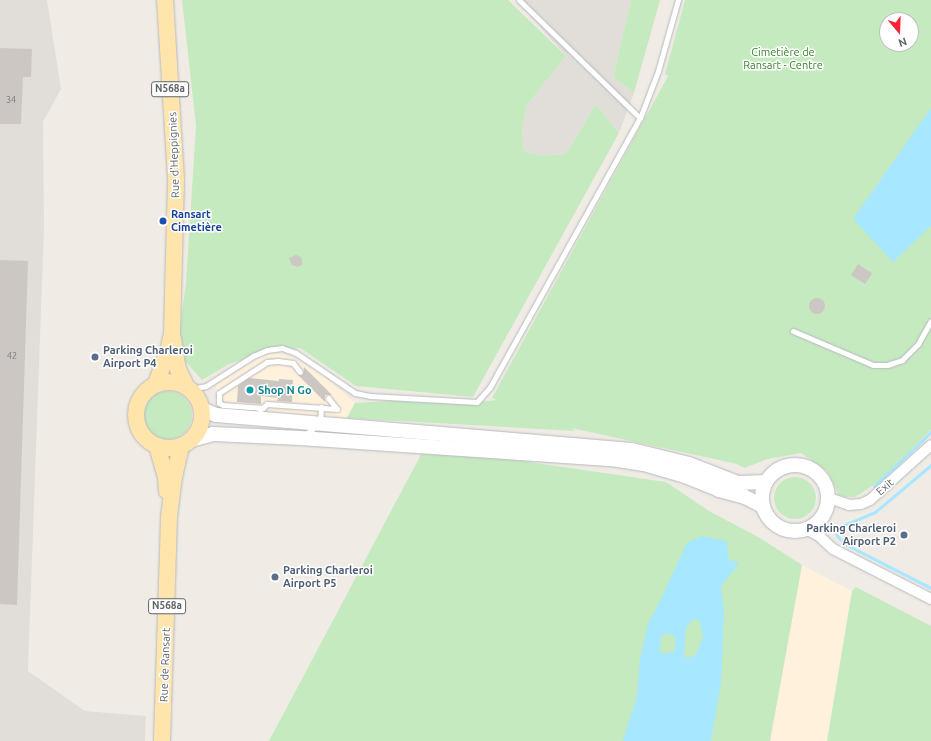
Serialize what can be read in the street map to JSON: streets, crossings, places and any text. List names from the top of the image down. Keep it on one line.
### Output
{"streets":{"main road":["N568a","Rue d'Heppignies","Rue de Ransart"],"street":["Exit"]},"crossings":[["N568a","Rue d'Heppignies"],["N568a","Rue de Ransart"],["Rue d'Heppignies","Rue de Ransart"]],"parks":["Cimetière de Ransart - Centre"],"places":["Ransart Cimetière","Parking Charleroi Airport P4","Shop N Go","Parking Charleroi Airport P2","Parking Charleroi Airport P5"],"house_numbers":["34","42"],"north":"bottom"}
